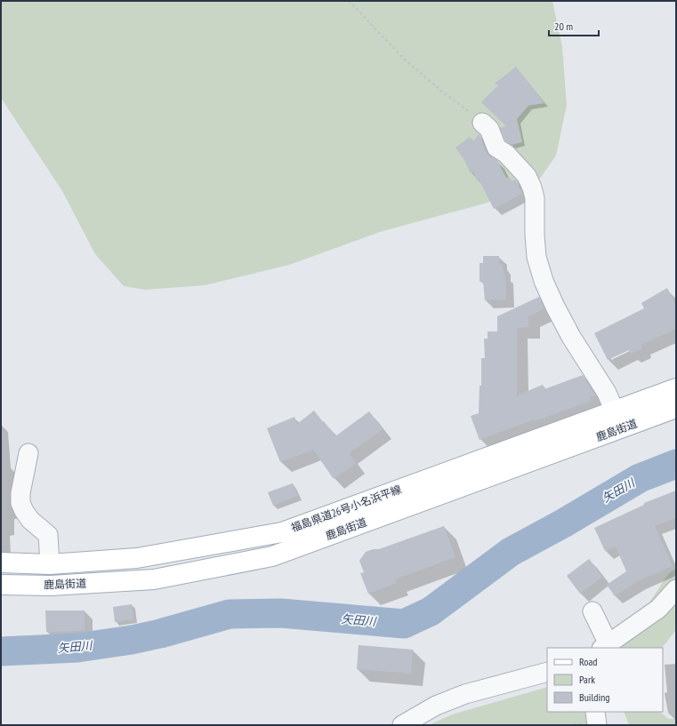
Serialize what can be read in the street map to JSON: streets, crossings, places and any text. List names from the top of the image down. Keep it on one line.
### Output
{"streets":{"main road":["鹿島街道","福島県道26号小名浜平線"]},"water":["矢田川"],"legend":["Road","Park","Building"],"scale_bar":"20 m"}
